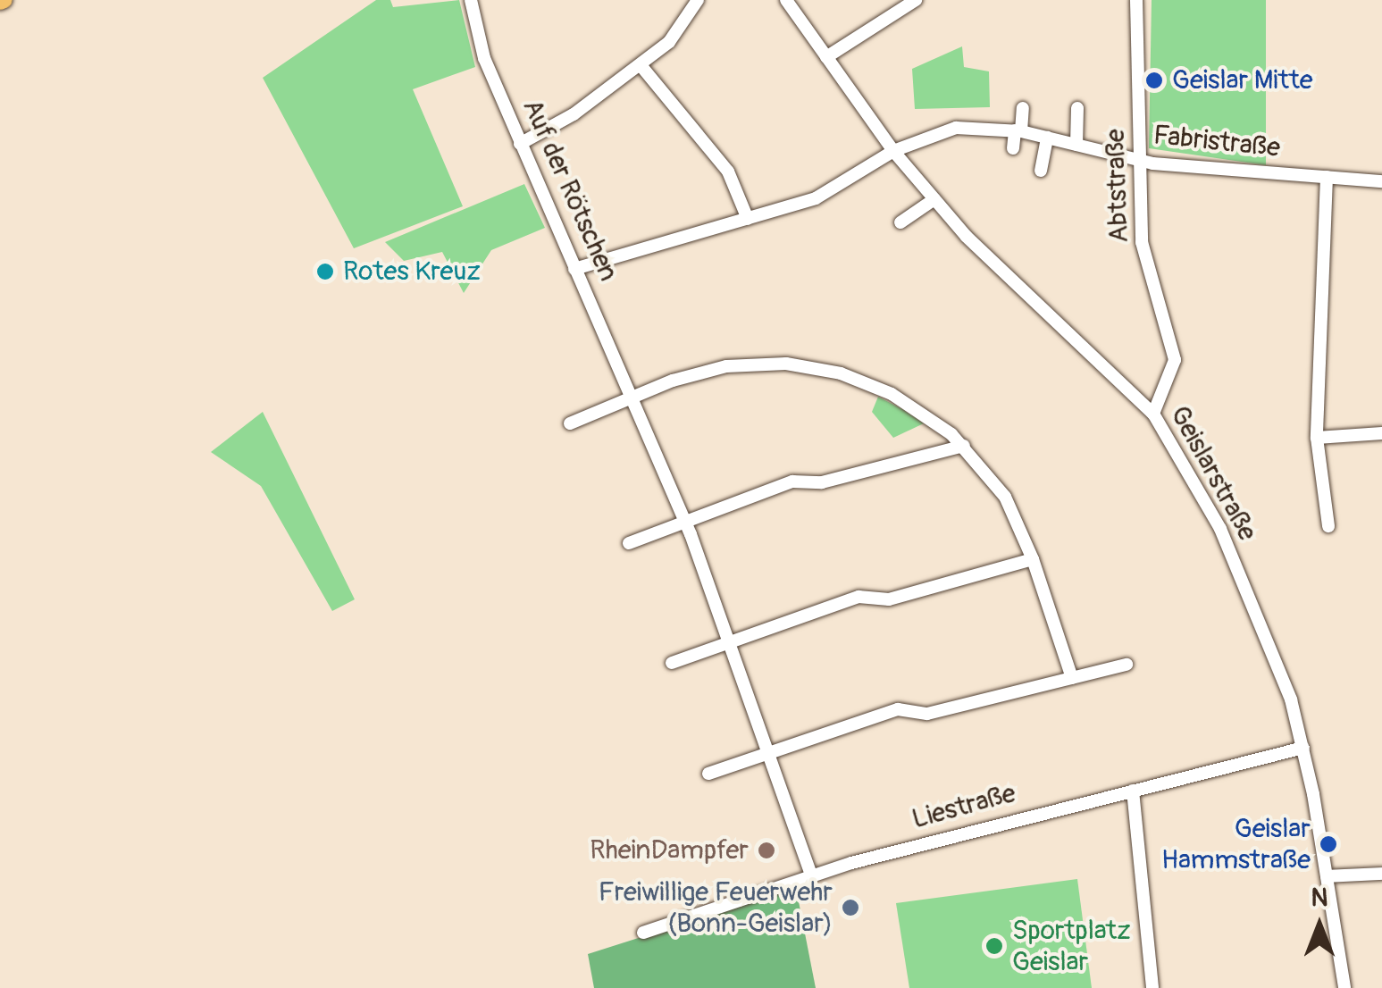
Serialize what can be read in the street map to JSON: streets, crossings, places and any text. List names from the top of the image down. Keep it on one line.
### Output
{"streets":{"street":["Fabristraße","Abtstraße","Auf der Rötschen","Geislarstraße","Liestraße"]},"crossings":[["Fabristraße","Abtstraße"],["Fabristraße","Auf der Rötschen"],["Fabristraße","Geislarstraße"],["Abtstraße","Geislarstraße"],["Auf der Rötschen","Liestraße"],["Geislarstraße","Liestraße"]],"places":["Geislar Mitte","Rotes Kreuz","Geislar Hammstraße","RheinDampfer","Freiwillige Feuerwehr (Bonn-Geislar)","Sportplatz Geislar"],"north":"top"}
